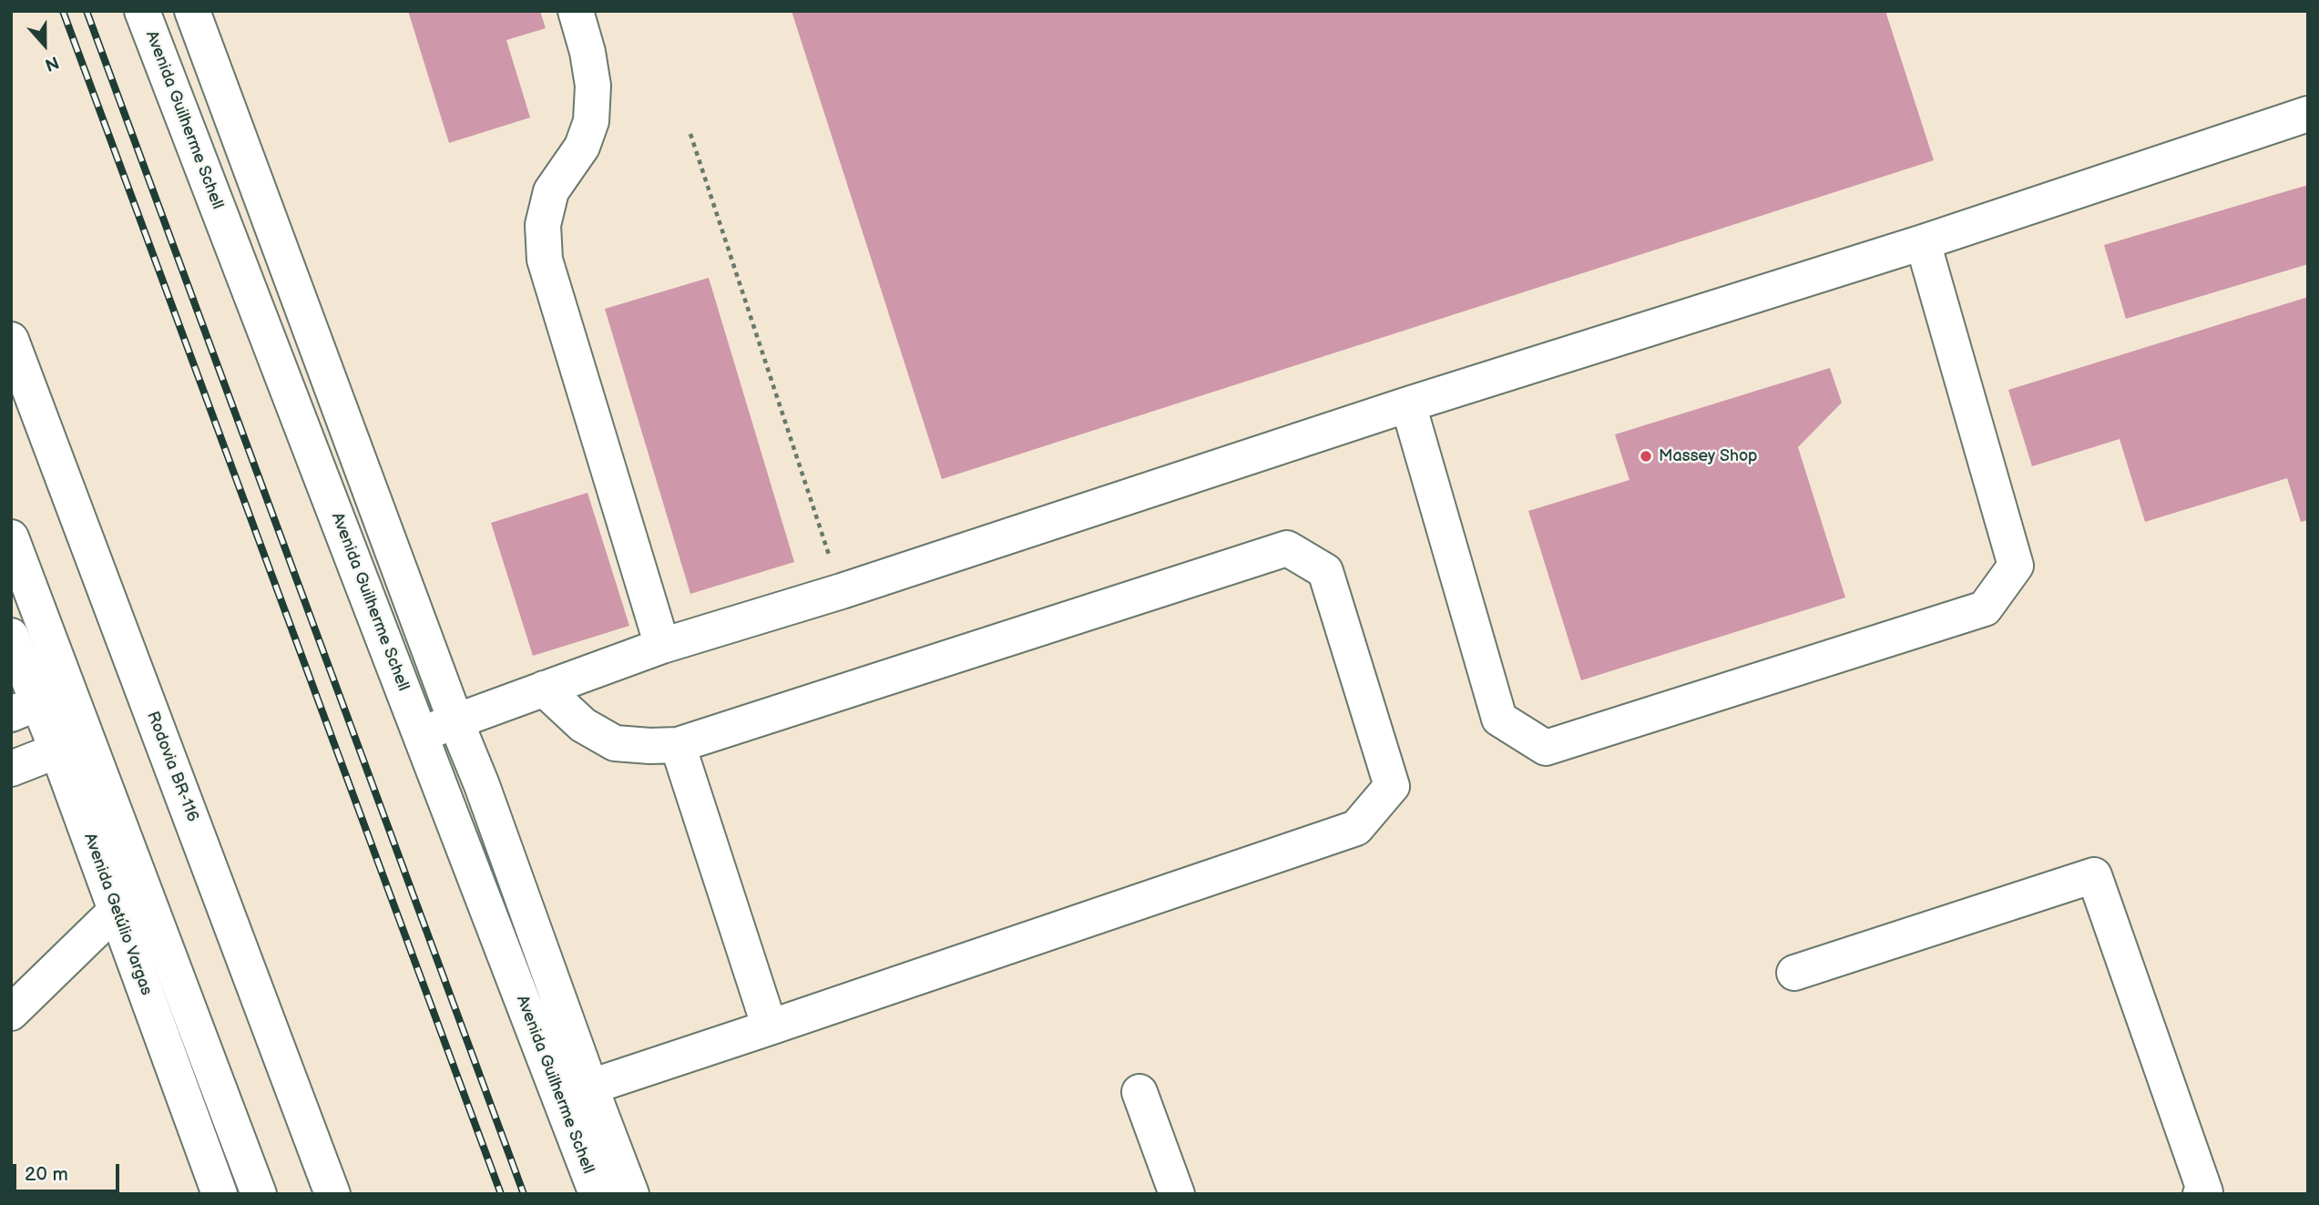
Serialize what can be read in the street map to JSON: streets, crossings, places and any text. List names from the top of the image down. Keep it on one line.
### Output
{"streets":{"main road":["Avenida Guilherme Schell","Rodovia BR-116","Avenida Getúlio Vargas"]},"places":["Massey Shop"],"scale_bar":"20 m","north":"bottom"}
